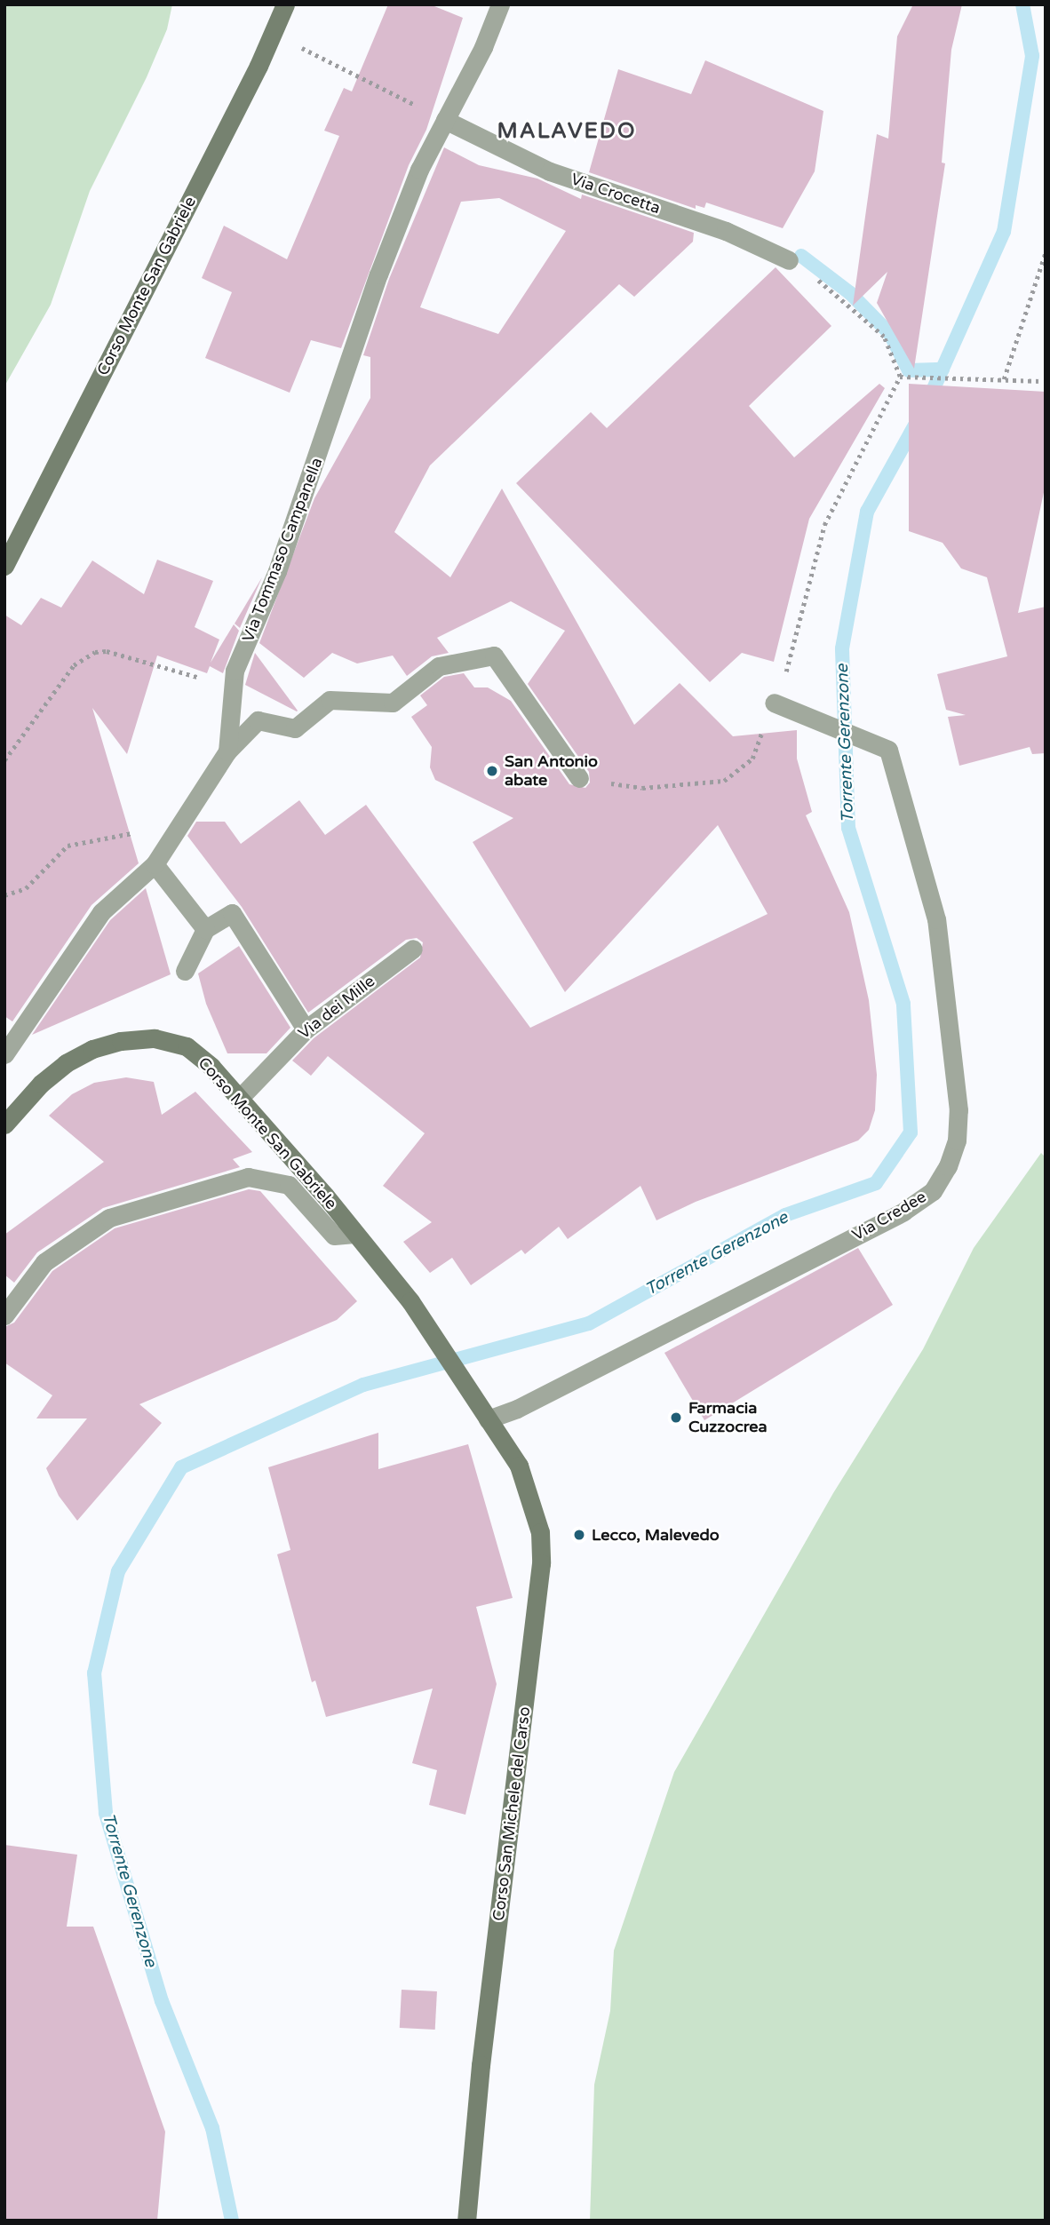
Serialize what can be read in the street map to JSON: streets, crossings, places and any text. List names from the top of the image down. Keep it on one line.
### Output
{"streets":{"main road":["Corso Monte San Gabriele","Corso San Michele del Carso"],"street":["Via Crocetta","Via Tommaso Campanella","Via dei Mille","Via Credee"]},"crossings":[["Via Crocetta","Via Tommaso Campanella"],["Corso Monte San Gabriele","Via dei Mille"],["Corso Monte San Gabriele","Corso San Michele del Carso"],["Via Credee","Corso San Michele del Carso"]],"districts":["MALAVEDO"],"water":["Torrente Gerenzone"],"places":["San Antonio abate","Farmacia Cuzzocrea","Lecco, Malevedo"]}
